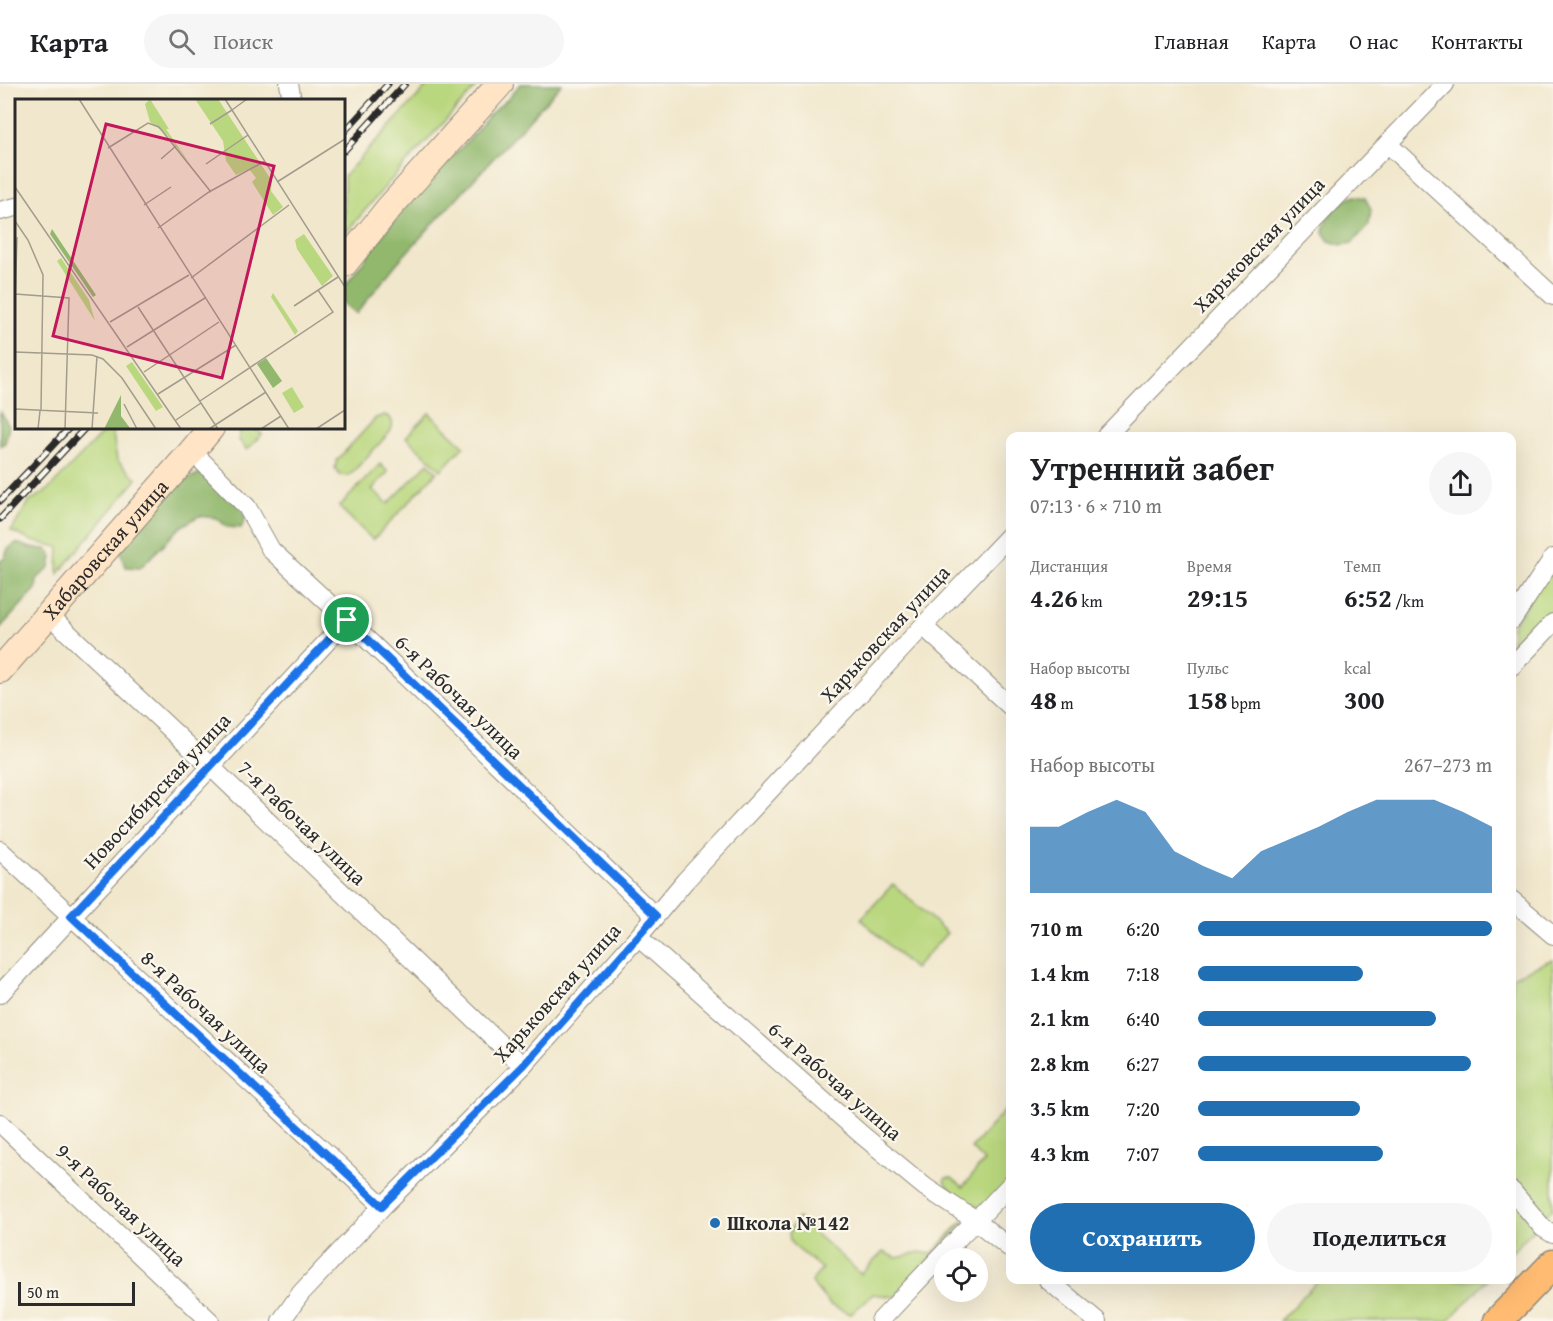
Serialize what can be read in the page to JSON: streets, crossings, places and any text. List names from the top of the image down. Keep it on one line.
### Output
{"streets":{"main road":["Хабаровская улица"],"street":["Харьковская улица","6-я Рабочая улица","Новосибирская улица","7-я Рабочая улица","8-я Рабочая улица","9-я Рабочая улица"]},"crossings":[["Харьковская улица","6-я Рабочая улица"],["Харьковская улица","7-я Рабочая улица"],["Харьковская улица","8-я Рабочая улица"],["Хабаровская улица","6-я Рабочая улица"],["Хабаровская улица","7-я Рабочая улица"],["6-я Рабочая улица","Новосибирская улица"],["Новосибирская улица","7-я Рабочая улица"],["Новосибирская улица","8-я Рабочая улица"]],"places":["Школа №142"],"scale_bar":"50 m","page":{"header":"Карта","search":"Поиск","nav":["Главная","Карта","О нас","Контакты"],"heading":["Утренний забег","07:13 · 6 × 710 m"],"stats":[["Дистанция","4.26 km"],["Время","29:15"],["Темп","6:52 /km"],["Набор высоты","48 m"],["Пульс","158 bpm"],["kcal","300"]],"chart":["Набор высоты","267–273 m"],"list":[{"name":"710 m","note":"6:20"},{"name":"1.4 km","note":"7:18"},{"name":"2.1 km","note":"6:40"},{"name":"2.8 km","note":"6:27"},{"name":"3.5 km","note":"7:20"},{"name":"4.3 km","note":"7:07"}],"buttons":["Сохранить","Поделиться"],"scale":"50 m"}}
